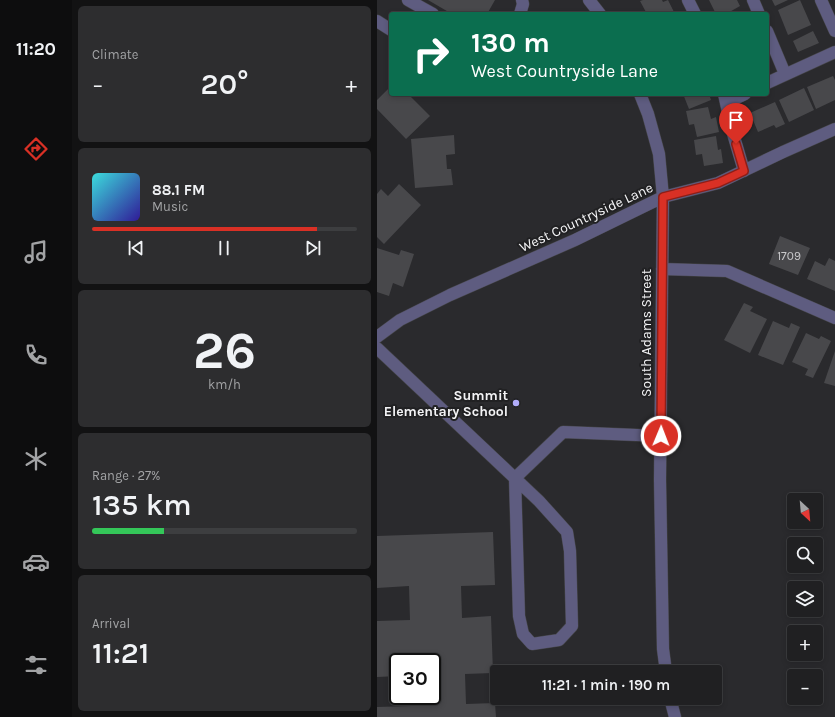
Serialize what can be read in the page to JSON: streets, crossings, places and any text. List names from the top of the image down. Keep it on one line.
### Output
{"streets":{"street":["West Countryside Lane","South Adams Street"]},"crossings":[["West Countryside Lane","South Adams Street"]],"places":["Summit Elementary School"],"house_numbers":["1709"],"north":"bottom right","page":{"tabs":"11:20","tile":["Climate",["26","km/h"],["Range · 27%","135 km"],["Arrival","11:21"]],"turn":["130 m","West Countryside Lane"],"heat":["−","20°","+"],"song":["88.1 FM","Music"],"map_buttons":["+","−"],"limit":"30","trip":"11:21 · 1 min · 190 m"}}
